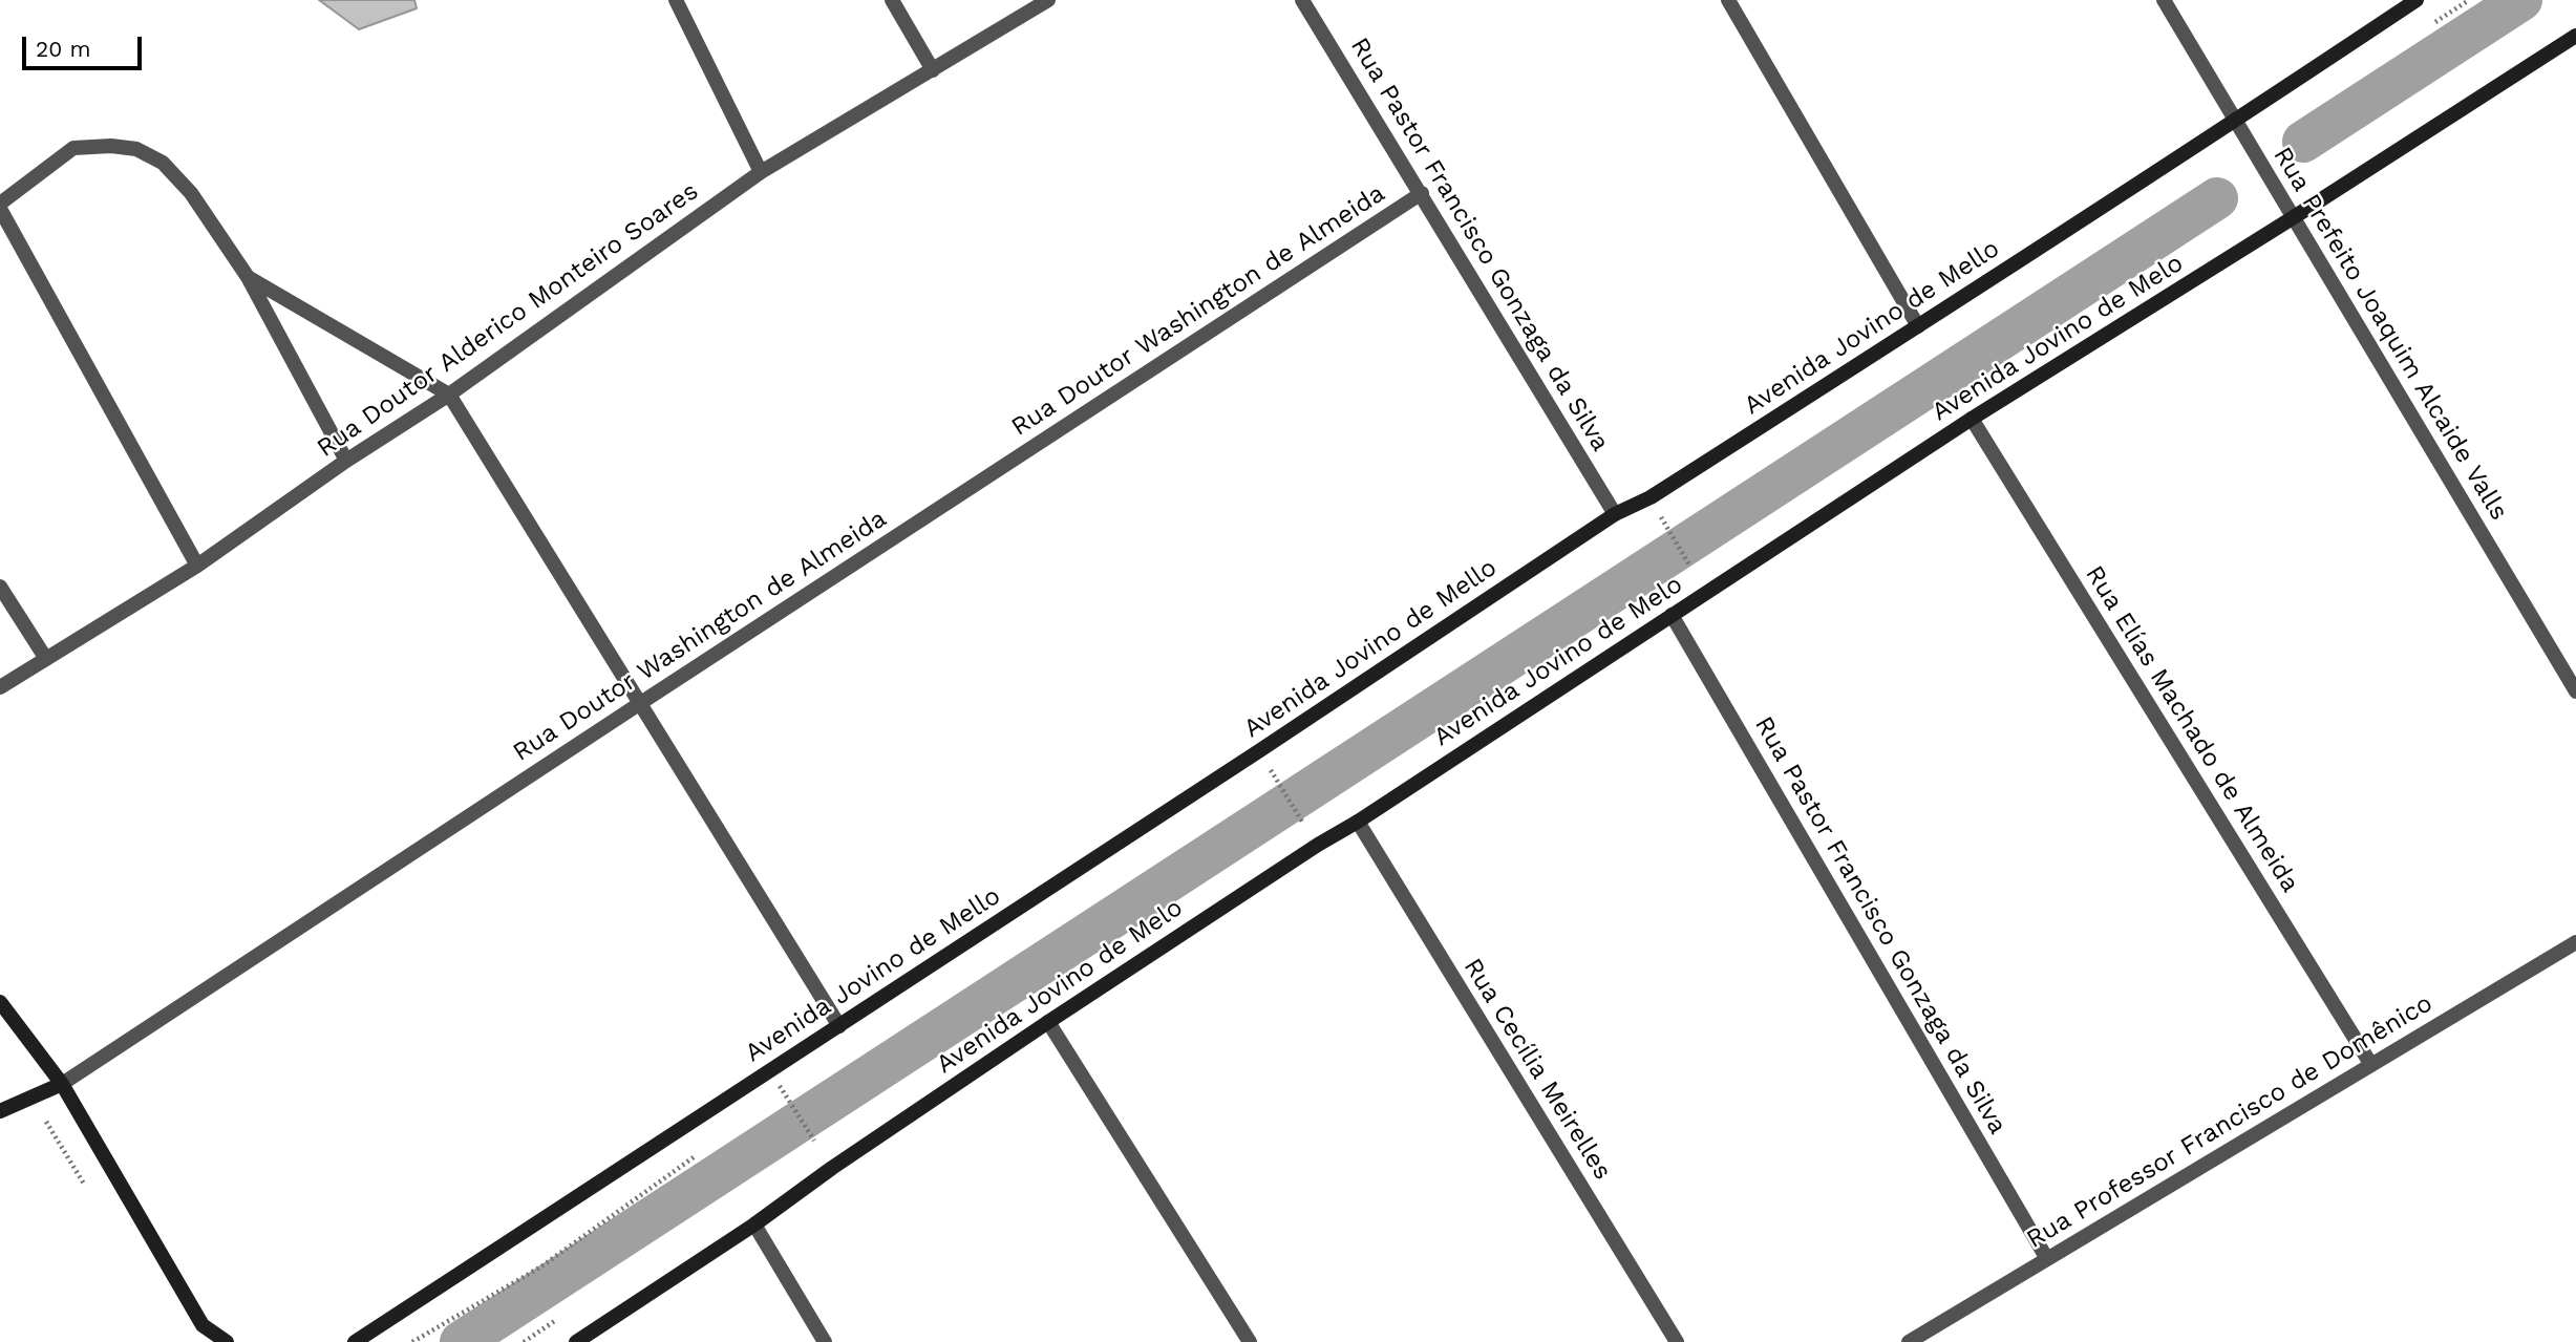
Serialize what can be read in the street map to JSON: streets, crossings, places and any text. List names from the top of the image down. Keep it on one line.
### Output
{"streets":{"main road":["Rua Doutor Washington de Almeida","Avenida Jovino de Mello","Avenida Jovino de Melo"],"street":["Rua Pastor Francisco Gonzaga da Silva","Rua Doutor Alderico Monteiro Soares","Rua Prefeito Joaquim Alcaide Valls","Rua Elías Machado de Almeida","Rua Cecília Meirelles","Rua Professor Francisco de Domênico"]},"crossings":[["Rua Pastor Francisco Gonzaga da Silva","Rua Doutor Washington de Almeida"],["Rua Pastor Francisco Gonzaga da Silva","Avenida Jovino de Mello"],["Rua Pastor Francisco Gonzaga da Silva","Avenida Jovino de Melo"],["Rua Pastor Francisco Gonzaga da Silva","Rua Professor Francisco de Domênico"],["Avenida Jovino de Mello","Rua Prefeito Joaquim Alcaide Valls"],["Rua Prefeito Joaquim Alcaide Valls","Avenida Jovino de Melo"],["Avenida Jovino de Melo","Rua Elías Machado de Almeida"],["Avenida Jovino de Melo","Rua Cecília Meirelles"],["Rua Elías Machado de Almeida","Rua Professor Francisco de Domênico"]],"scale_bar":"20 m"}
